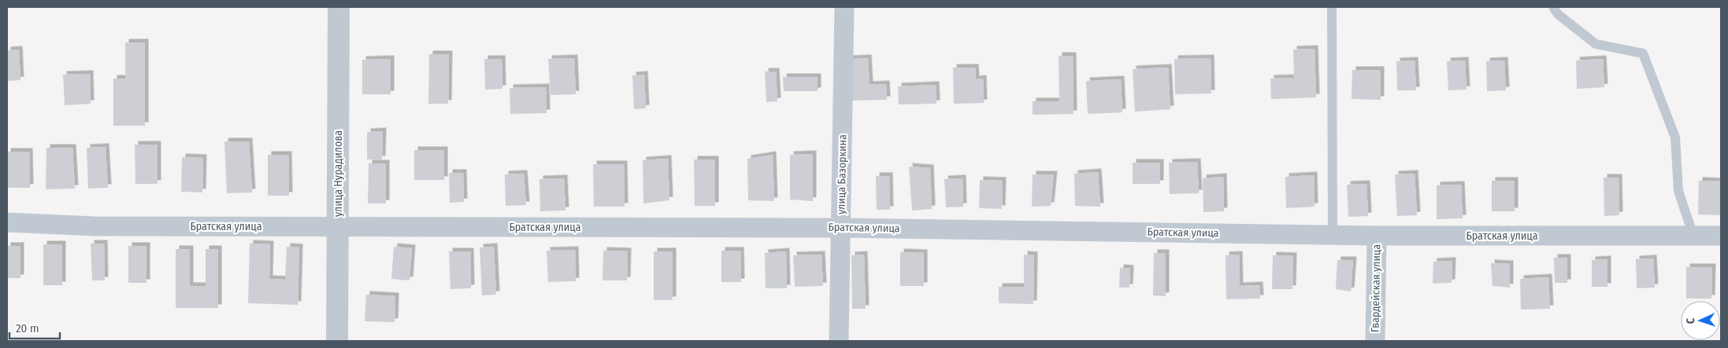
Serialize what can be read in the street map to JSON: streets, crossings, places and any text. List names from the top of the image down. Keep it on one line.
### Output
{"streets":{"street":["улица Нурадилова","улица Базоркина","Братская улица","Гвардейская улица"]},"crossings":[["улица Нурадилова","Братская улица"],["улица Базоркина","Братская улица"],["Братская улица","Гвардейская улица"]],"scale_bar":"20 m","north":"left"}
